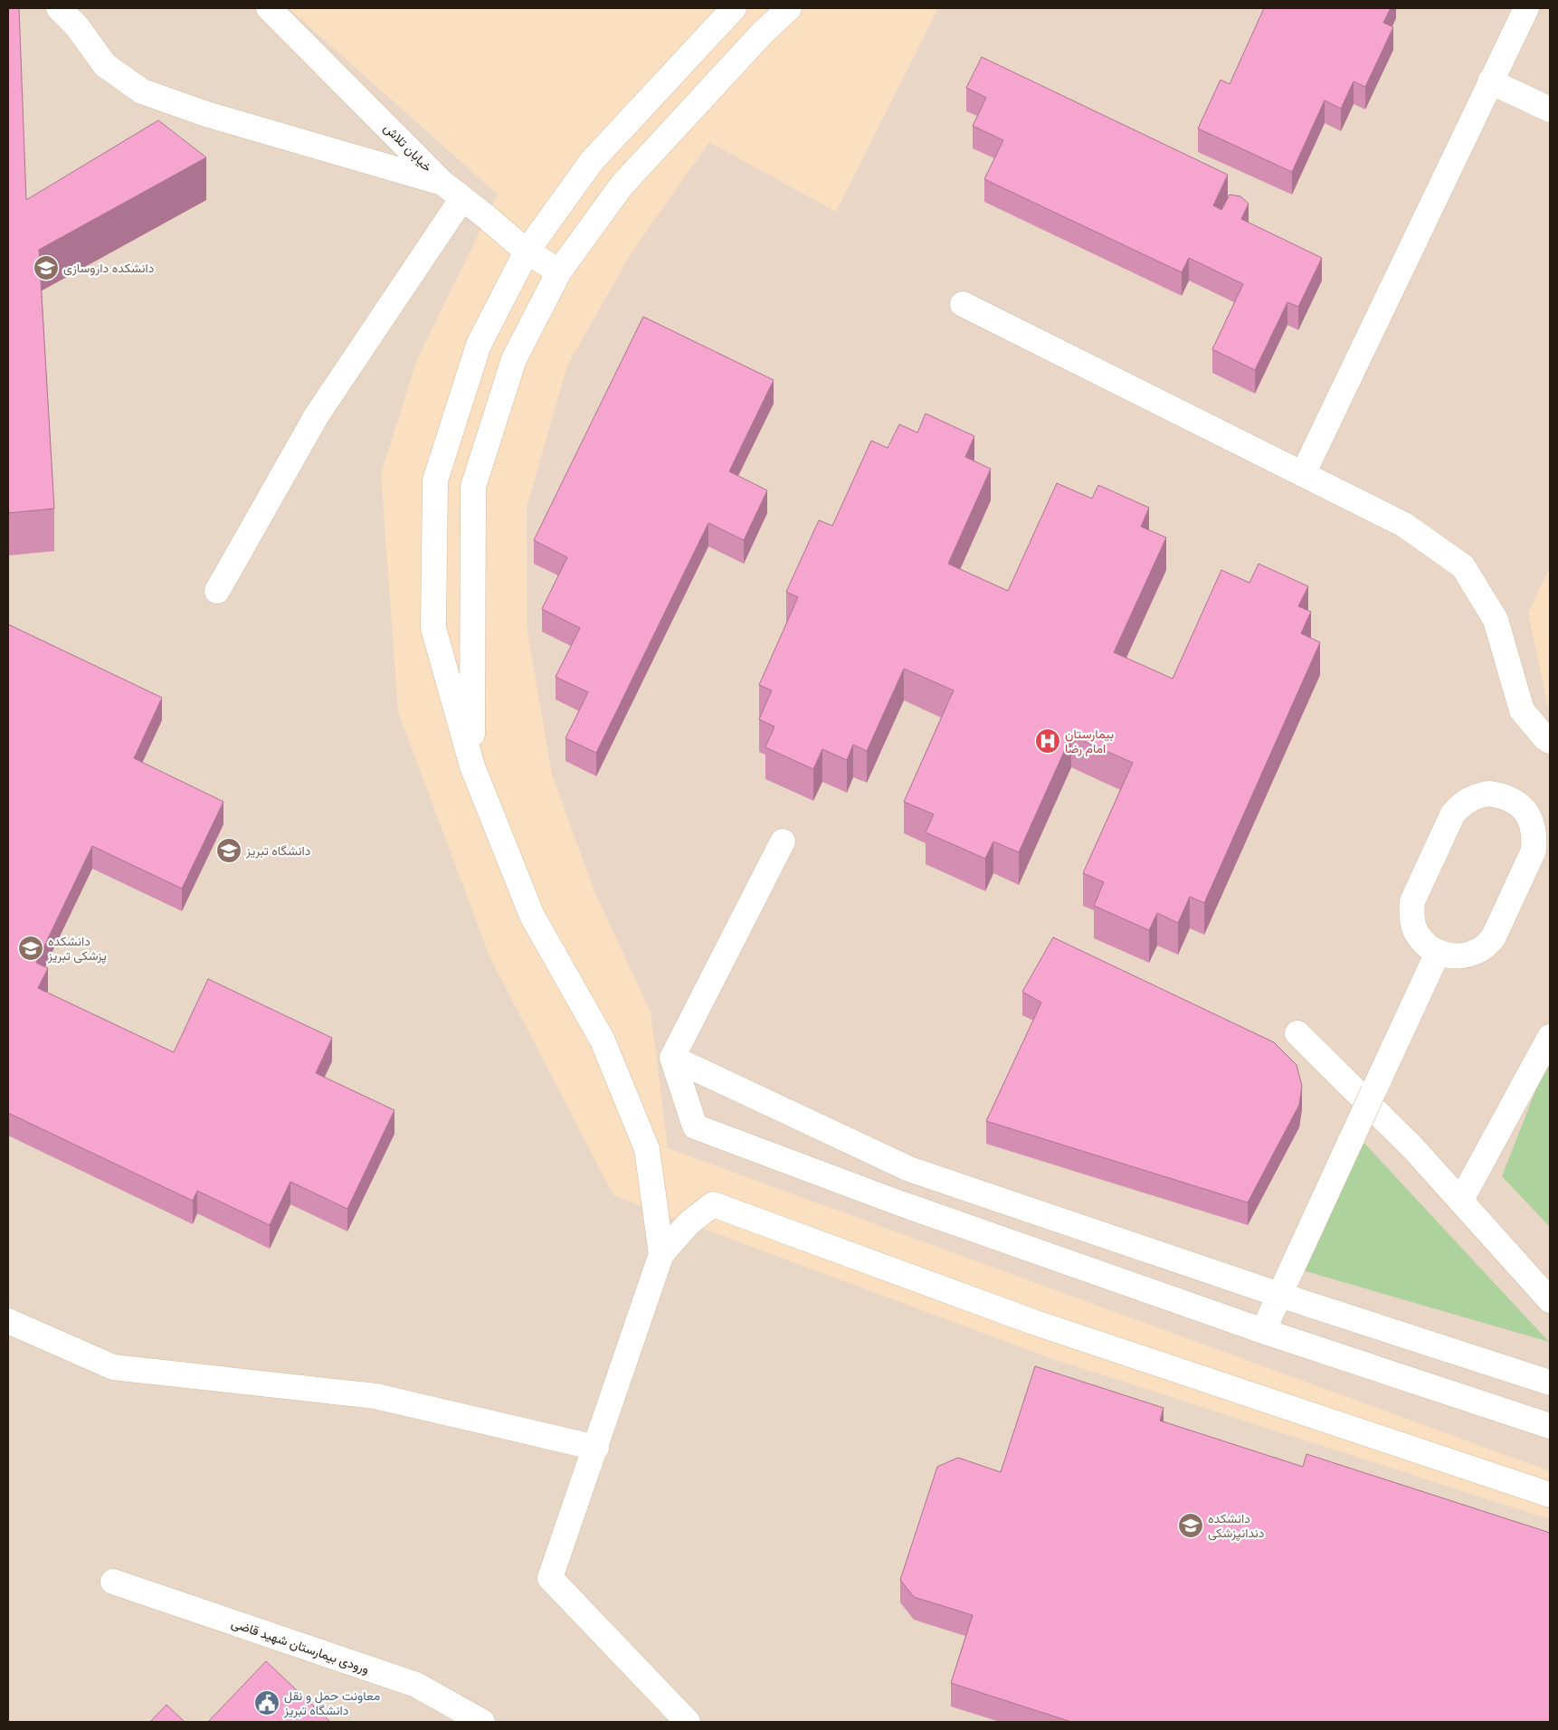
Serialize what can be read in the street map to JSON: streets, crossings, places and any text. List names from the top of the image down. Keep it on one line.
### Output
{"streets":{"street":["خیابان تلاش","ورودی بیمارستان شهید قاضی"]},"places":{"school or university":["دانشکده داروسازی","دانشگاه تبریز","دانشکده پزشکی تبریز","دانشکده دندانپزشکی"],"hospital":["بیمارستان امام رضا"],"public building":["معاونت حمل و نقل دانشگاه تبریز"]}}
